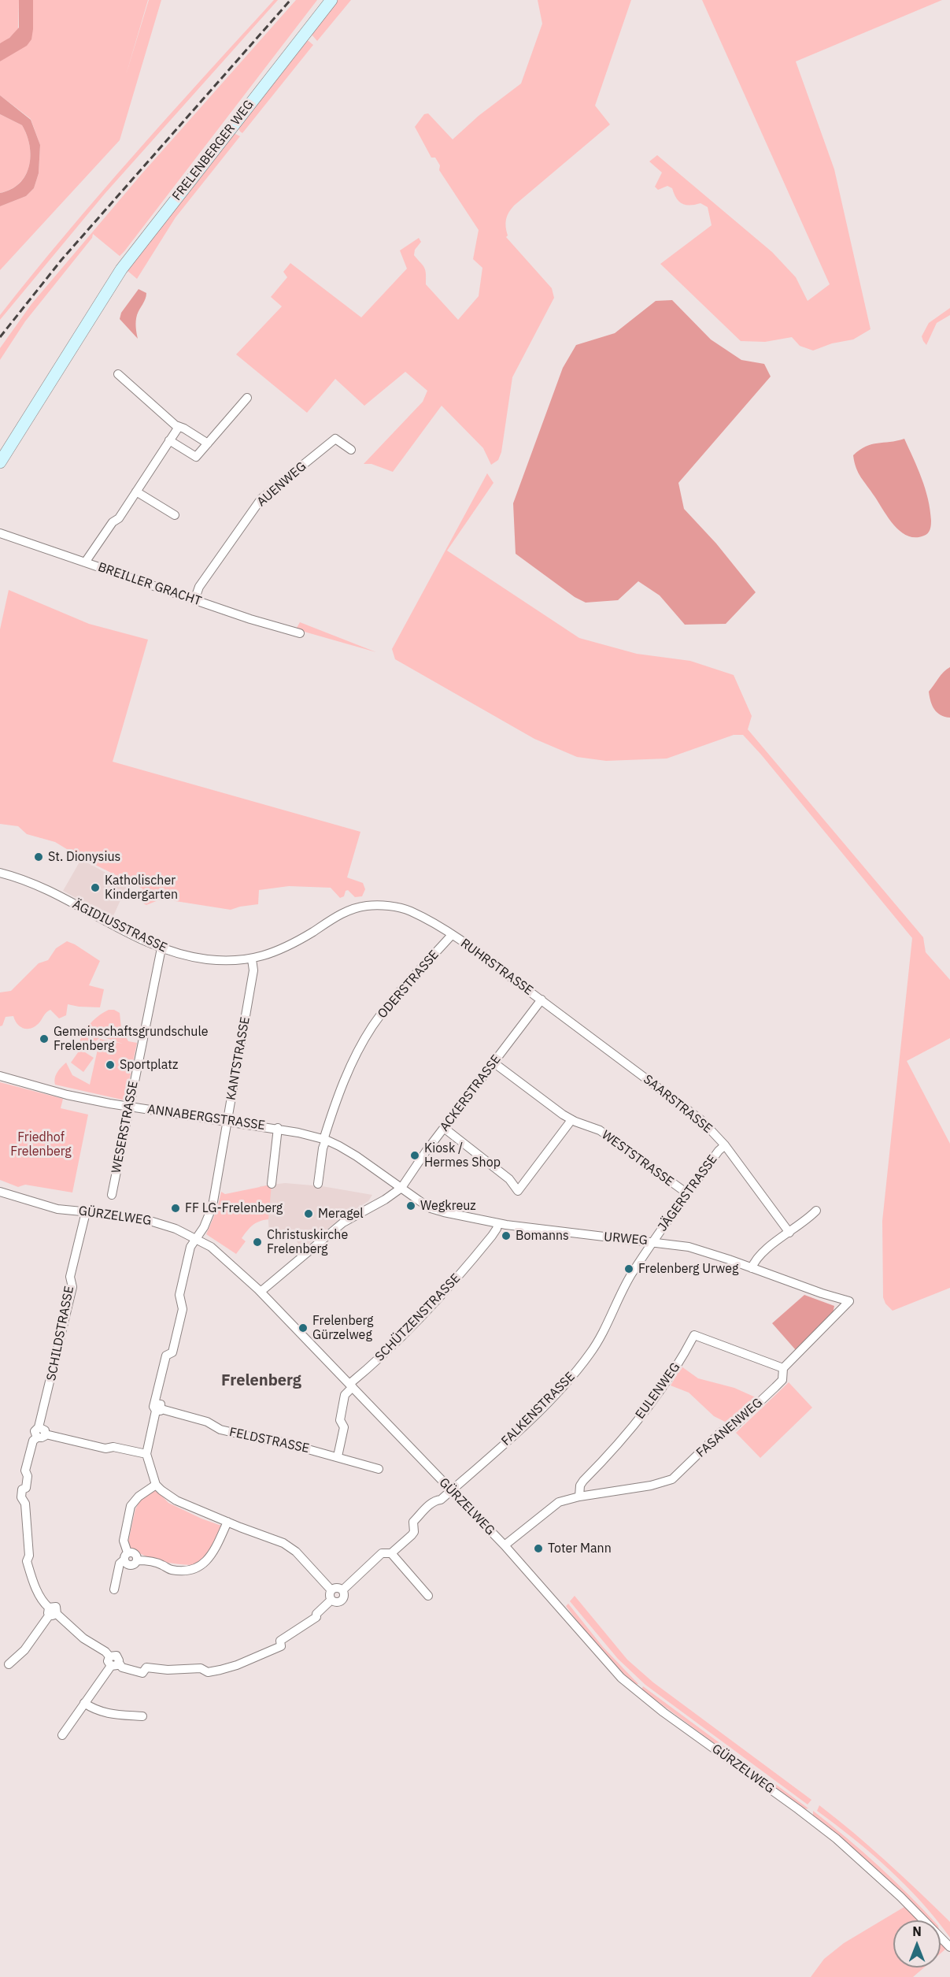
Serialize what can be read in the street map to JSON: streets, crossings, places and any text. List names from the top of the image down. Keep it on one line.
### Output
{"streets":{"main road":["FRELENBERGER WEG"],"street":["AUENWEG","BREILLER GRACHT","ÄGIDIUSSTRASSE","RUHRSTRASSE","ODERSTRASSE","KANTSTRASSE","ACKERSTRASSE","SAARSTRASSE","ANNABERGSTRASSE","WESERSTRASSE","WESTSTRASSE","JÄGERSTRASSE","GÜRZELWEG","URWEG","SCHÜTZENSTRASSE","SCHILDSTRASSE","EULENWEG","FALKENSTRASSE","FASANENWEG","FELDSTRASSE"]},"crossings":[["AUENWEG","BREILLER GRACHT"],["ÄGIDIUSSTRASSE","RUHRSTRASSE"],["ÄGIDIUSSTRASSE","ODERSTRASSE"],["ÄGIDIUSSTRASSE","KANTSTRASSE"],["ÄGIDIUSSTRASSE","WESERSTRASSE"],["RUHRSTRASSE","ODERSTRASSE"],["RUHRSTRASSE","ACKERSTRASSE"],["RUHRSTRASSE","SAARSTRASSE"],["ODERSTRASSE","ANNABERGSTRASSE"],["KANTSTRASSE","ANNABERGSTRASSE"],["KANTSTRASSE","GÜRZELWEG"],["KANTSTRASSE","FELDSTRASSE"],["ACKERSTRASSE","SAARSTRASSE"],["ACKERSTRASSE","ANNABERGSTRASSE"],["ACKERSTRASSE","WESTSTRASSE"],["ACKERSTRASSE","URWEG"],["SAARSTRASSE","JÄGERSTRASSE"],["ANNABERGSTRASSE","WESERSTRASSE"],["ANNABERGSTRASSE","URWEG"],["WESTSTRASSE","JÄGERSTRASSE"],["JÄGERSTRASSE","URWEG"],["JÄGERSTRASSE","FALKENSTRASSE"],["GÜRZELWEG","SCHÜTZENSTRASSE"],["GÜRZELWEG","SCHILDSTRASSE"],["GÜRZELWEG","FALKENSTRASSE"],["GÜRZELWEG","FASANENWEG"],["URWEG","SCHÜTZENSTRASSE"],["URWEG","FALKENSTRASSE"],["URWEG","FASANENWEG"],["EULENWEG","FASANENWEG"]],"districts":["Frelenberg"],"parks":["Friedhof Frelenberg"],"places":["St. Dionysius","Katholischer Kindergarten","Gemeinschaftsgrundschule Frelenberg","Sportplatz","Kiosk / Hermes Shop","Wegkreuz","FF LG-Frelenberg","Meragel","Bomanns","Christuskirche Frelenberg","Frelenberg Urweg","Frelenberg Gürzelweg","Toter Mann"],"north":"top"}
